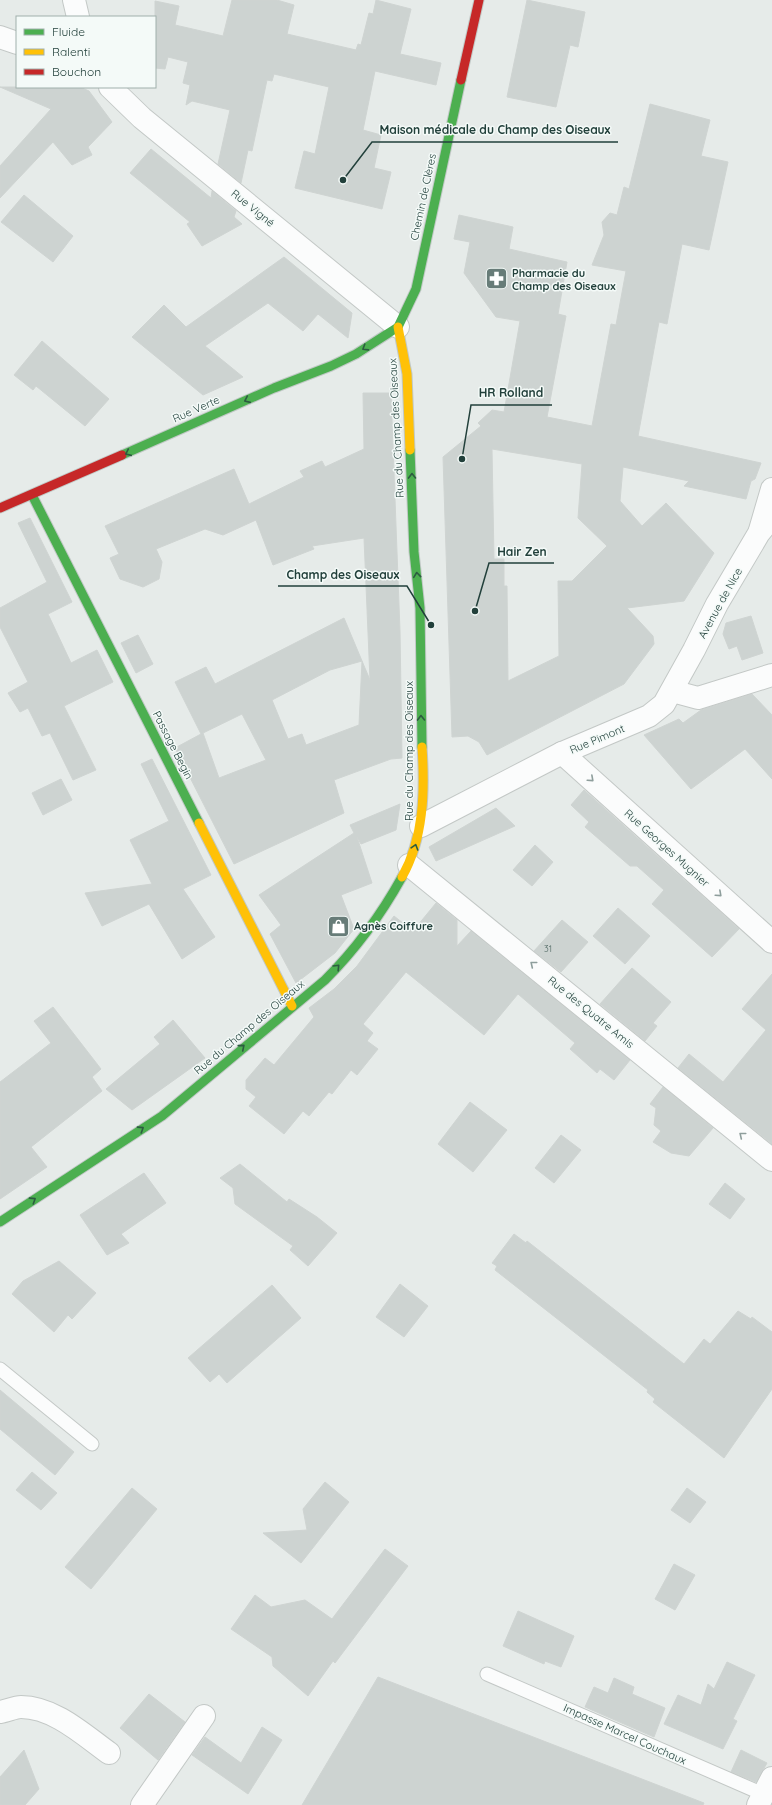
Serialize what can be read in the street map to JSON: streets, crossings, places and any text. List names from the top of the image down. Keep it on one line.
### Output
{"streets":{"street":["Chemin de Clères","Rue Vigné","Rue Verte","Rue du Champ des Oiseaux","Avenue de Nice","Rue Pimont","Passage Begin","Rue Georges Mugnier","Rue des Quatre Amis"],"lane":["Impasse Marcel Couchaux"]},"crossings":[["Chemin de Clères","Rue Vigné"],["Chemin de Clères","Rue Verte"],["Chemin de Clères","Rue du Champ des Oiseaux"],["Rue Vigné","Rue Verte"],["Rue Vigné","Rue du Champ des Oiseaux"],["Rue Verte","Rue du Champ des Oiseaux"],["Rue Verte","Passage Begin"],["Rue du Champ des Oiseaux","Rue Pimont"],["Rue du Champ des Oiseaux","Passage Begin"],["Rue du Champ des Oiseaux","Rue des Quatre Amis"],["Avenue de Nice","Rue Pimont"],["Rue Pimont","Rue Georges Mugnier"]],"one_way":["Rue Verte","Rue du Champ des Oiseaux","Rue Georges Mugnier","Rue des Quatre Amis"],"places":{"other":["Maison médicale du Champ des Oiseaux","HR Rolland","Hair Zen","Champ des Oiseaux"],"pharmacy":["Pharmacie du Champ des Oiseaux"],"shop":["Agnès Coiffure"]},"house_numbers":["31"],"legend":["Fluide","Ralenti","Bouchon"]}
